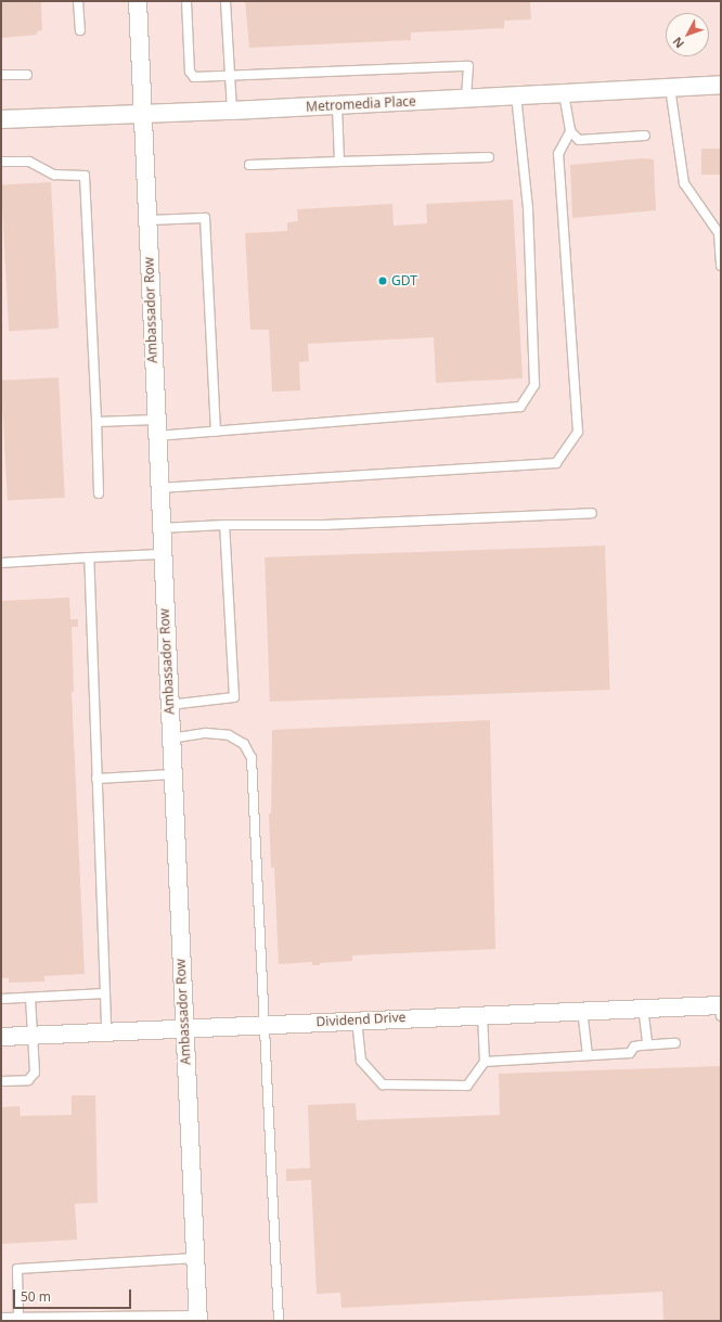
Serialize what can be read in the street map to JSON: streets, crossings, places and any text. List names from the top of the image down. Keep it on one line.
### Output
{"streets":{"street":["Metromedia Place","Ambassador Row","Dividend Drive"]},"crossings":[["Metromedia Place","Ambassador Row"],["Ambassador Row","Dividend Drive"]],"places":["GDT"],"scale_bar":"50 m","north":"bottom left"}
